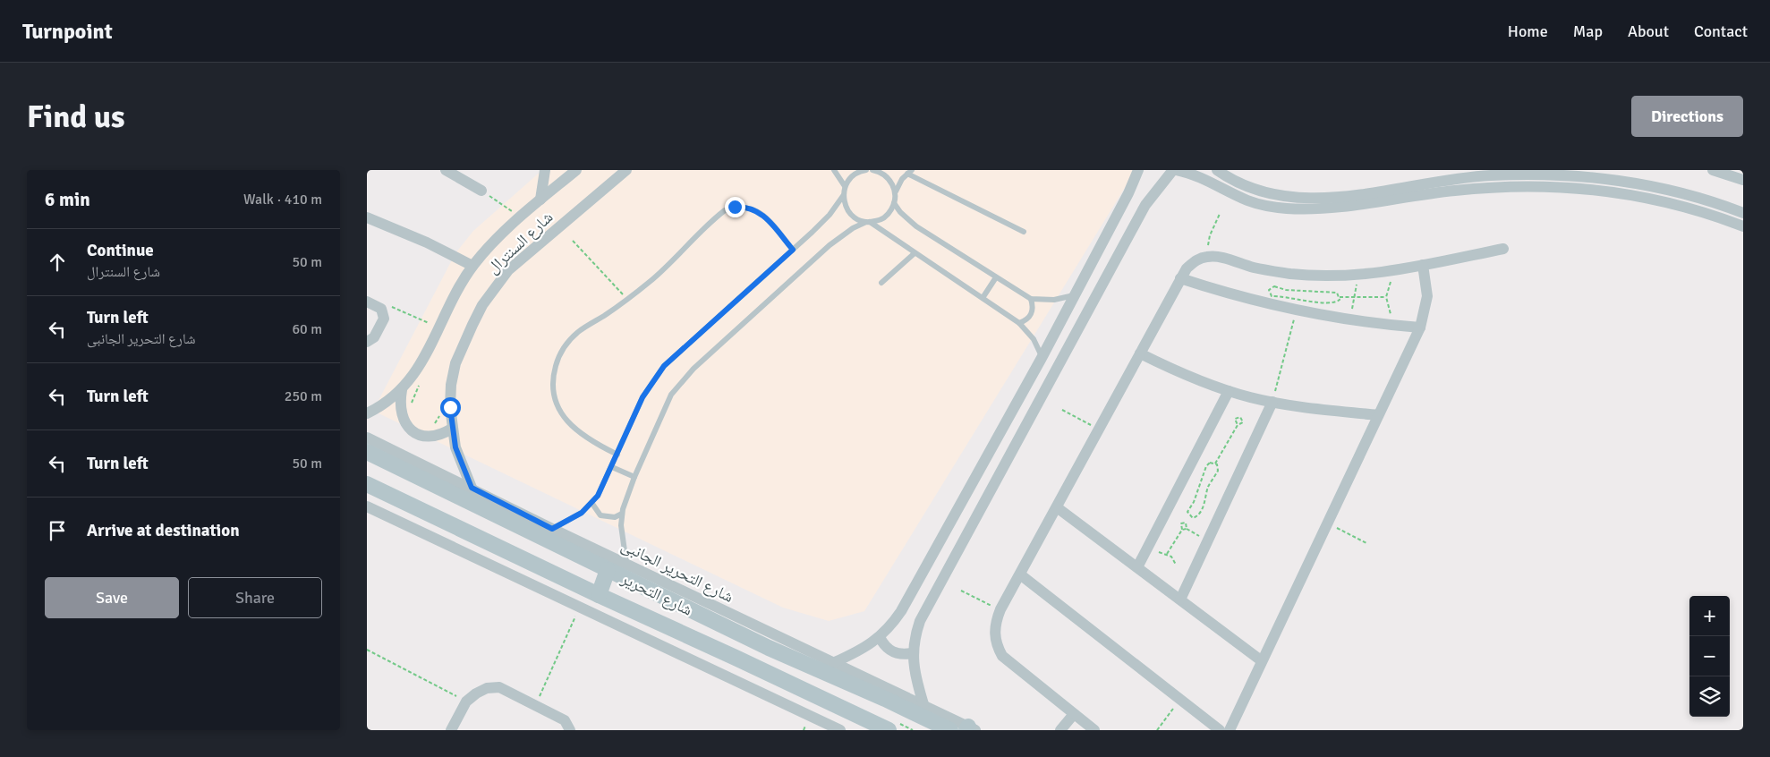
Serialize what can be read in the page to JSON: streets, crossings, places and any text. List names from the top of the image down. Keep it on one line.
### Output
{"streets":{"street":["شارع السنترال","شارع التحرير الجانبى","شارع التحرير"]},"crossings":[["شارع السنترال","شارع التحرير الجانبى"],["شارع التحرير الجانبى","شارع التحرير"]],"page":{"header":"Turnpoint","nav":["Home","Map","About","Contact"],"buttons":["Directions",["Save","Share"]],"title":"Find us","heading":["6 min","Walk · 410 m"],"list":[["Continue","شارع السنترال","50 m"],["Turn left","شارع التحرير الجانبى","60 m"],["Turn left","250 m"],["Turn left","50 m"],"Arrive at destination"],"map_buttons":["+","−"]}}
